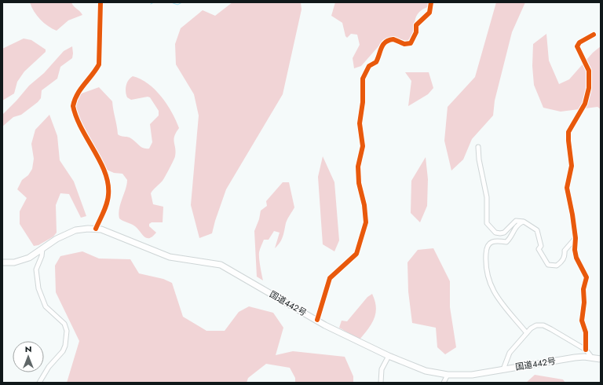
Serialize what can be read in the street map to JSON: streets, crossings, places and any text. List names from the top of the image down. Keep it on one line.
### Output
{"streets":{"highway":["国道442号"]},"north":"top"}
